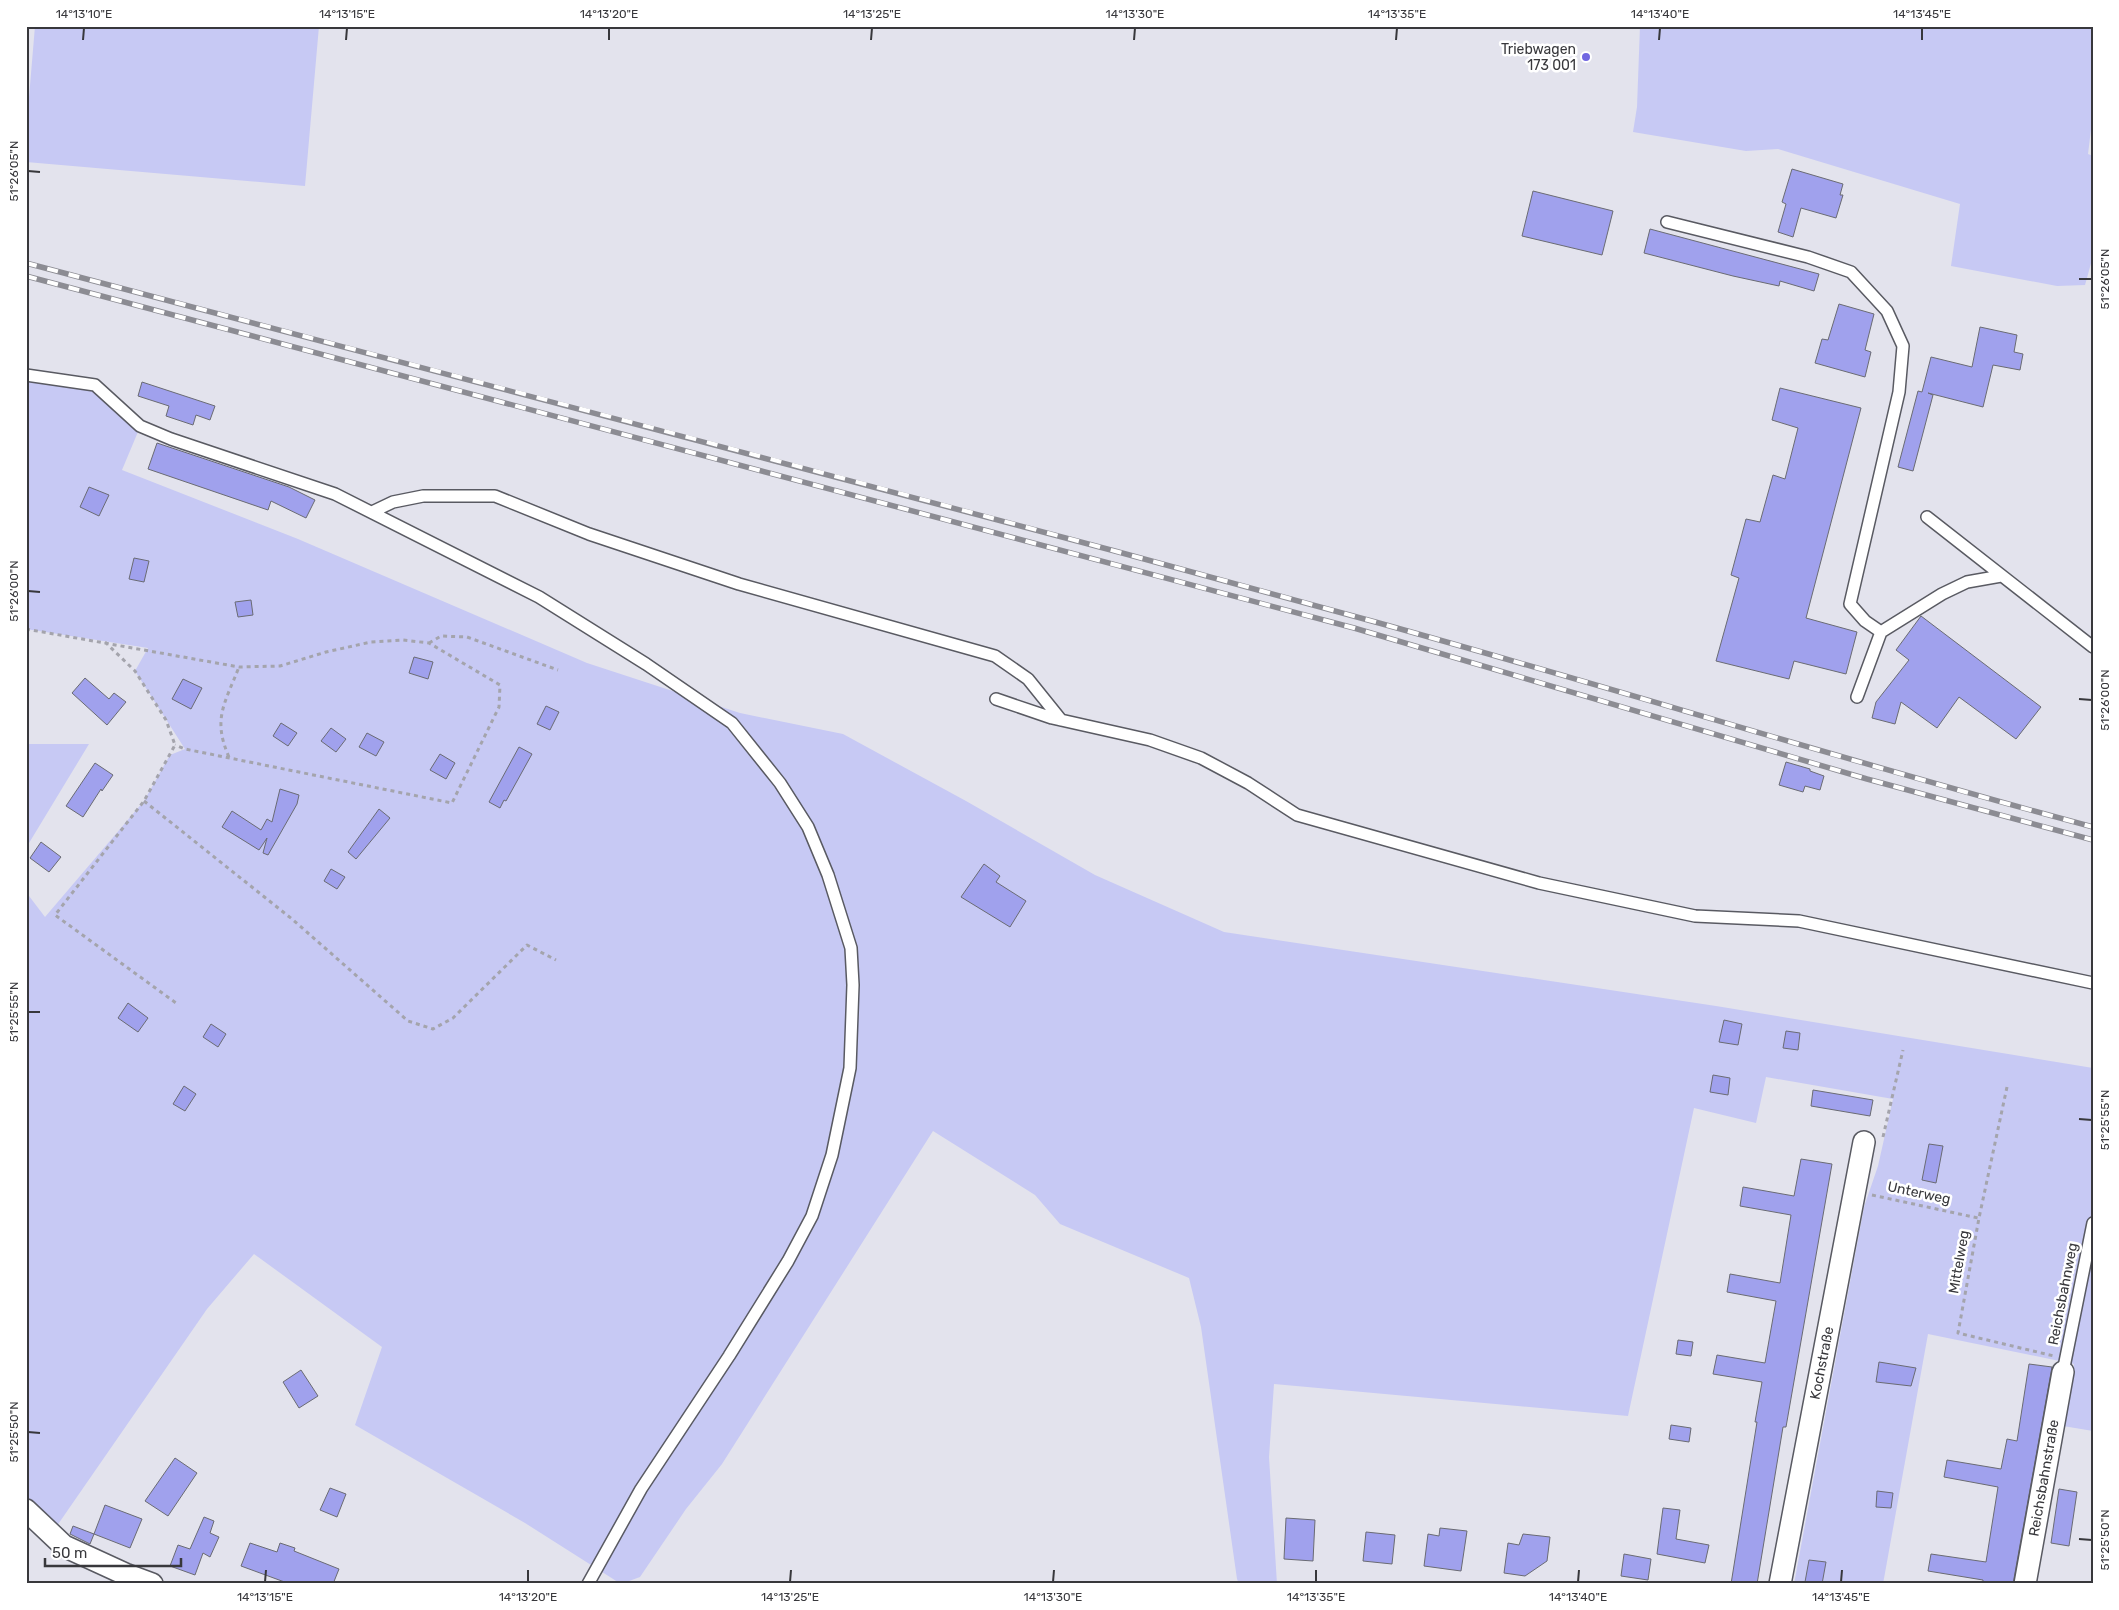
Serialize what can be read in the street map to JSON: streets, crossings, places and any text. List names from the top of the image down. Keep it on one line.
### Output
{"streets":{"street":["Kochstraße","Reichsbahnstraße"],"lane":["Reichsbahnweg"],"path":["Unterweg","Mittelweg"]},"crossings":[["Unterweg","Mittelweg"],["Unterweg","Kochstraße"],["Mittelweg","Reichsbahnweg"],["Mittelweg","Reichsbahnstraße"],["Reichsbahnweg","Reichsbahnstraße"]],"places":["Triebwagen 173 001"],"scale_bar":"50 m","coordinates":["14°13'10\"E","14°13'15\"E","14°13'20\"E","14°13'25\"E","14°13'30\"E","14°13'35\"E","14°13'40\"E","14°13'45\"E","51°26'05\"N","51°26'00\"N","51°25'55\"N","51°25'50\"N"]}
